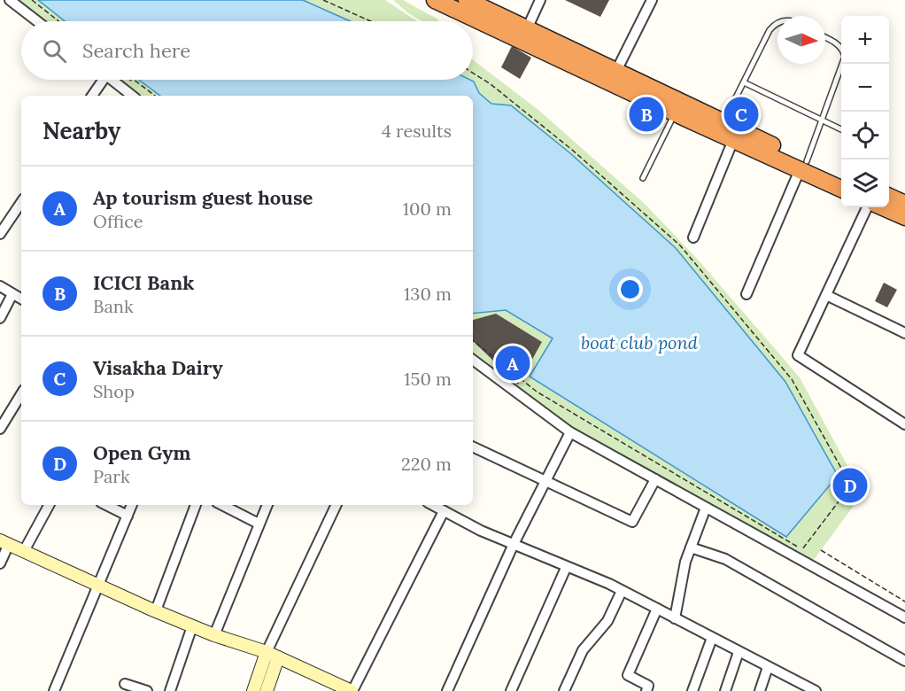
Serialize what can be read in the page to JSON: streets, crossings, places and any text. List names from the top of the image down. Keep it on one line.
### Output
{"water":["boat club pond"],"north":"right","page":{"map_buttons":["+","−"],"search":"Search here","pins":["B","C","A","D"],"heading":["Nearby","4 results"],"list":[{"mark":"A","name":"Ap tourism guest house","note":"Office","value":"100 m"},{"mark":"B","name":"ICICI Bank","note":"Bank","value":"130 m"},{"mark":"C","name":"Visakha Dairy","note":"Shop","value":"150 m"},{"mark":"D","name":"Open Gym","note":"Park","value":"220 m"}]}}
